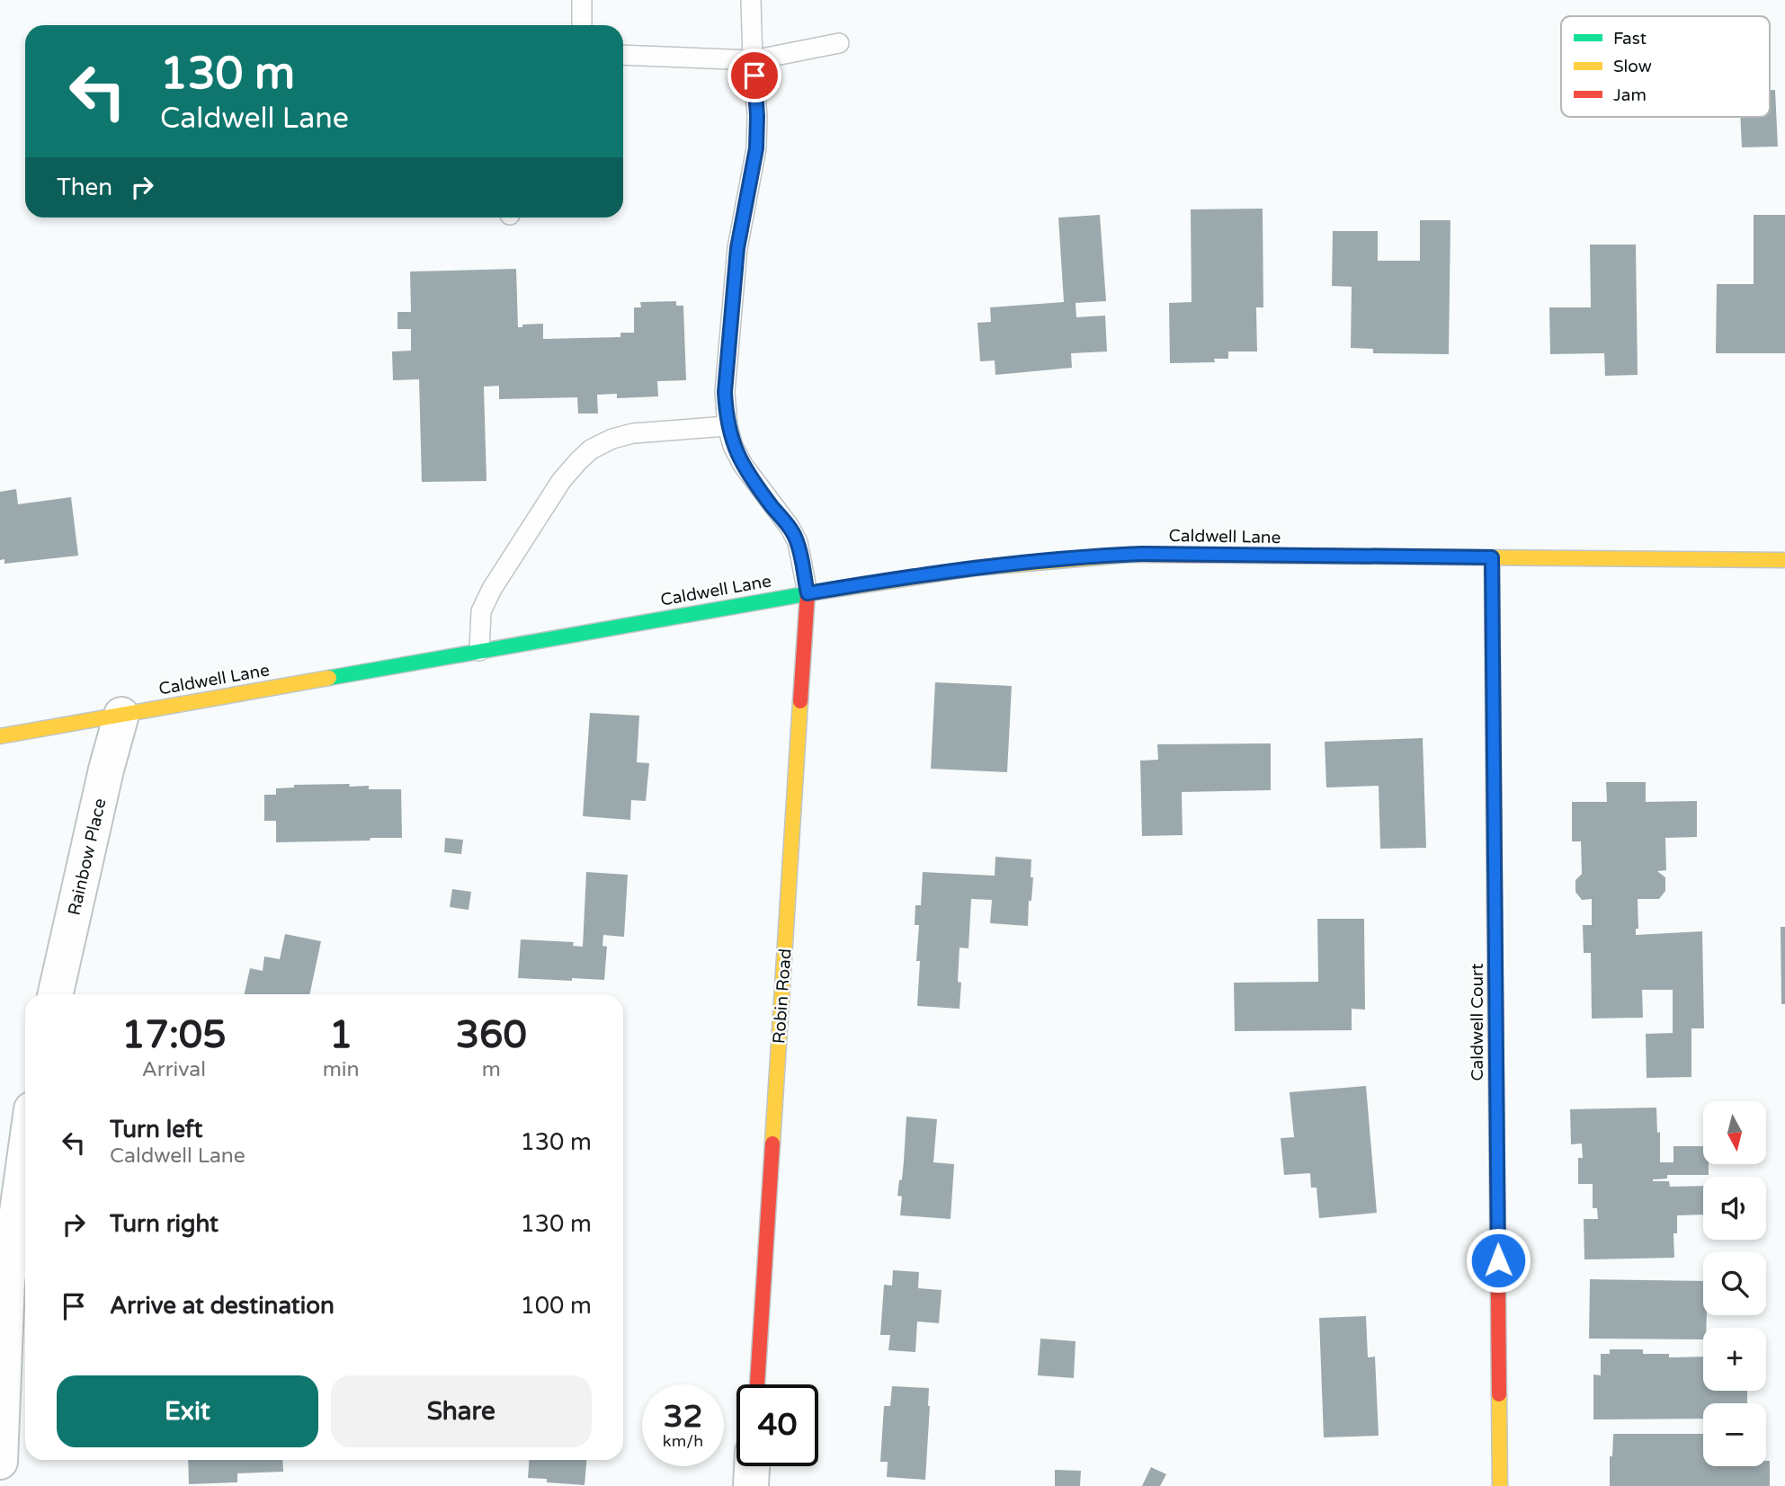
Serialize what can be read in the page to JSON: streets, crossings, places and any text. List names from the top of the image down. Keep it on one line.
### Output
{"streets":{"street":["Caldwell Lane","Rainbow Place","Robin Road","Caldwell Court"]},"crossings":[["Caldwell Lane","Rainbow Place"],["Caldwell Lane","Robin Road"],["Caldwell Lane","Caldwell Court"]],"legend":["Fast","Slow","Jam"],"north":"bottom","page":{"turn":["130 m","Caldwell Lane"],"then":"Then","eta":["17:05","Arrival","1","min","360","m"],"map_buttons":["+","−"],"list":[{"name":"Turn left","note":"Caldwell Lane","value":"130 m"},{"name":"Turn right","value":"130 m"},{"name":"Arrive at destination","value":"100 m"}],"buttons":["Exit","Share"],"speed":"32 km/h","limit":"40"}}
